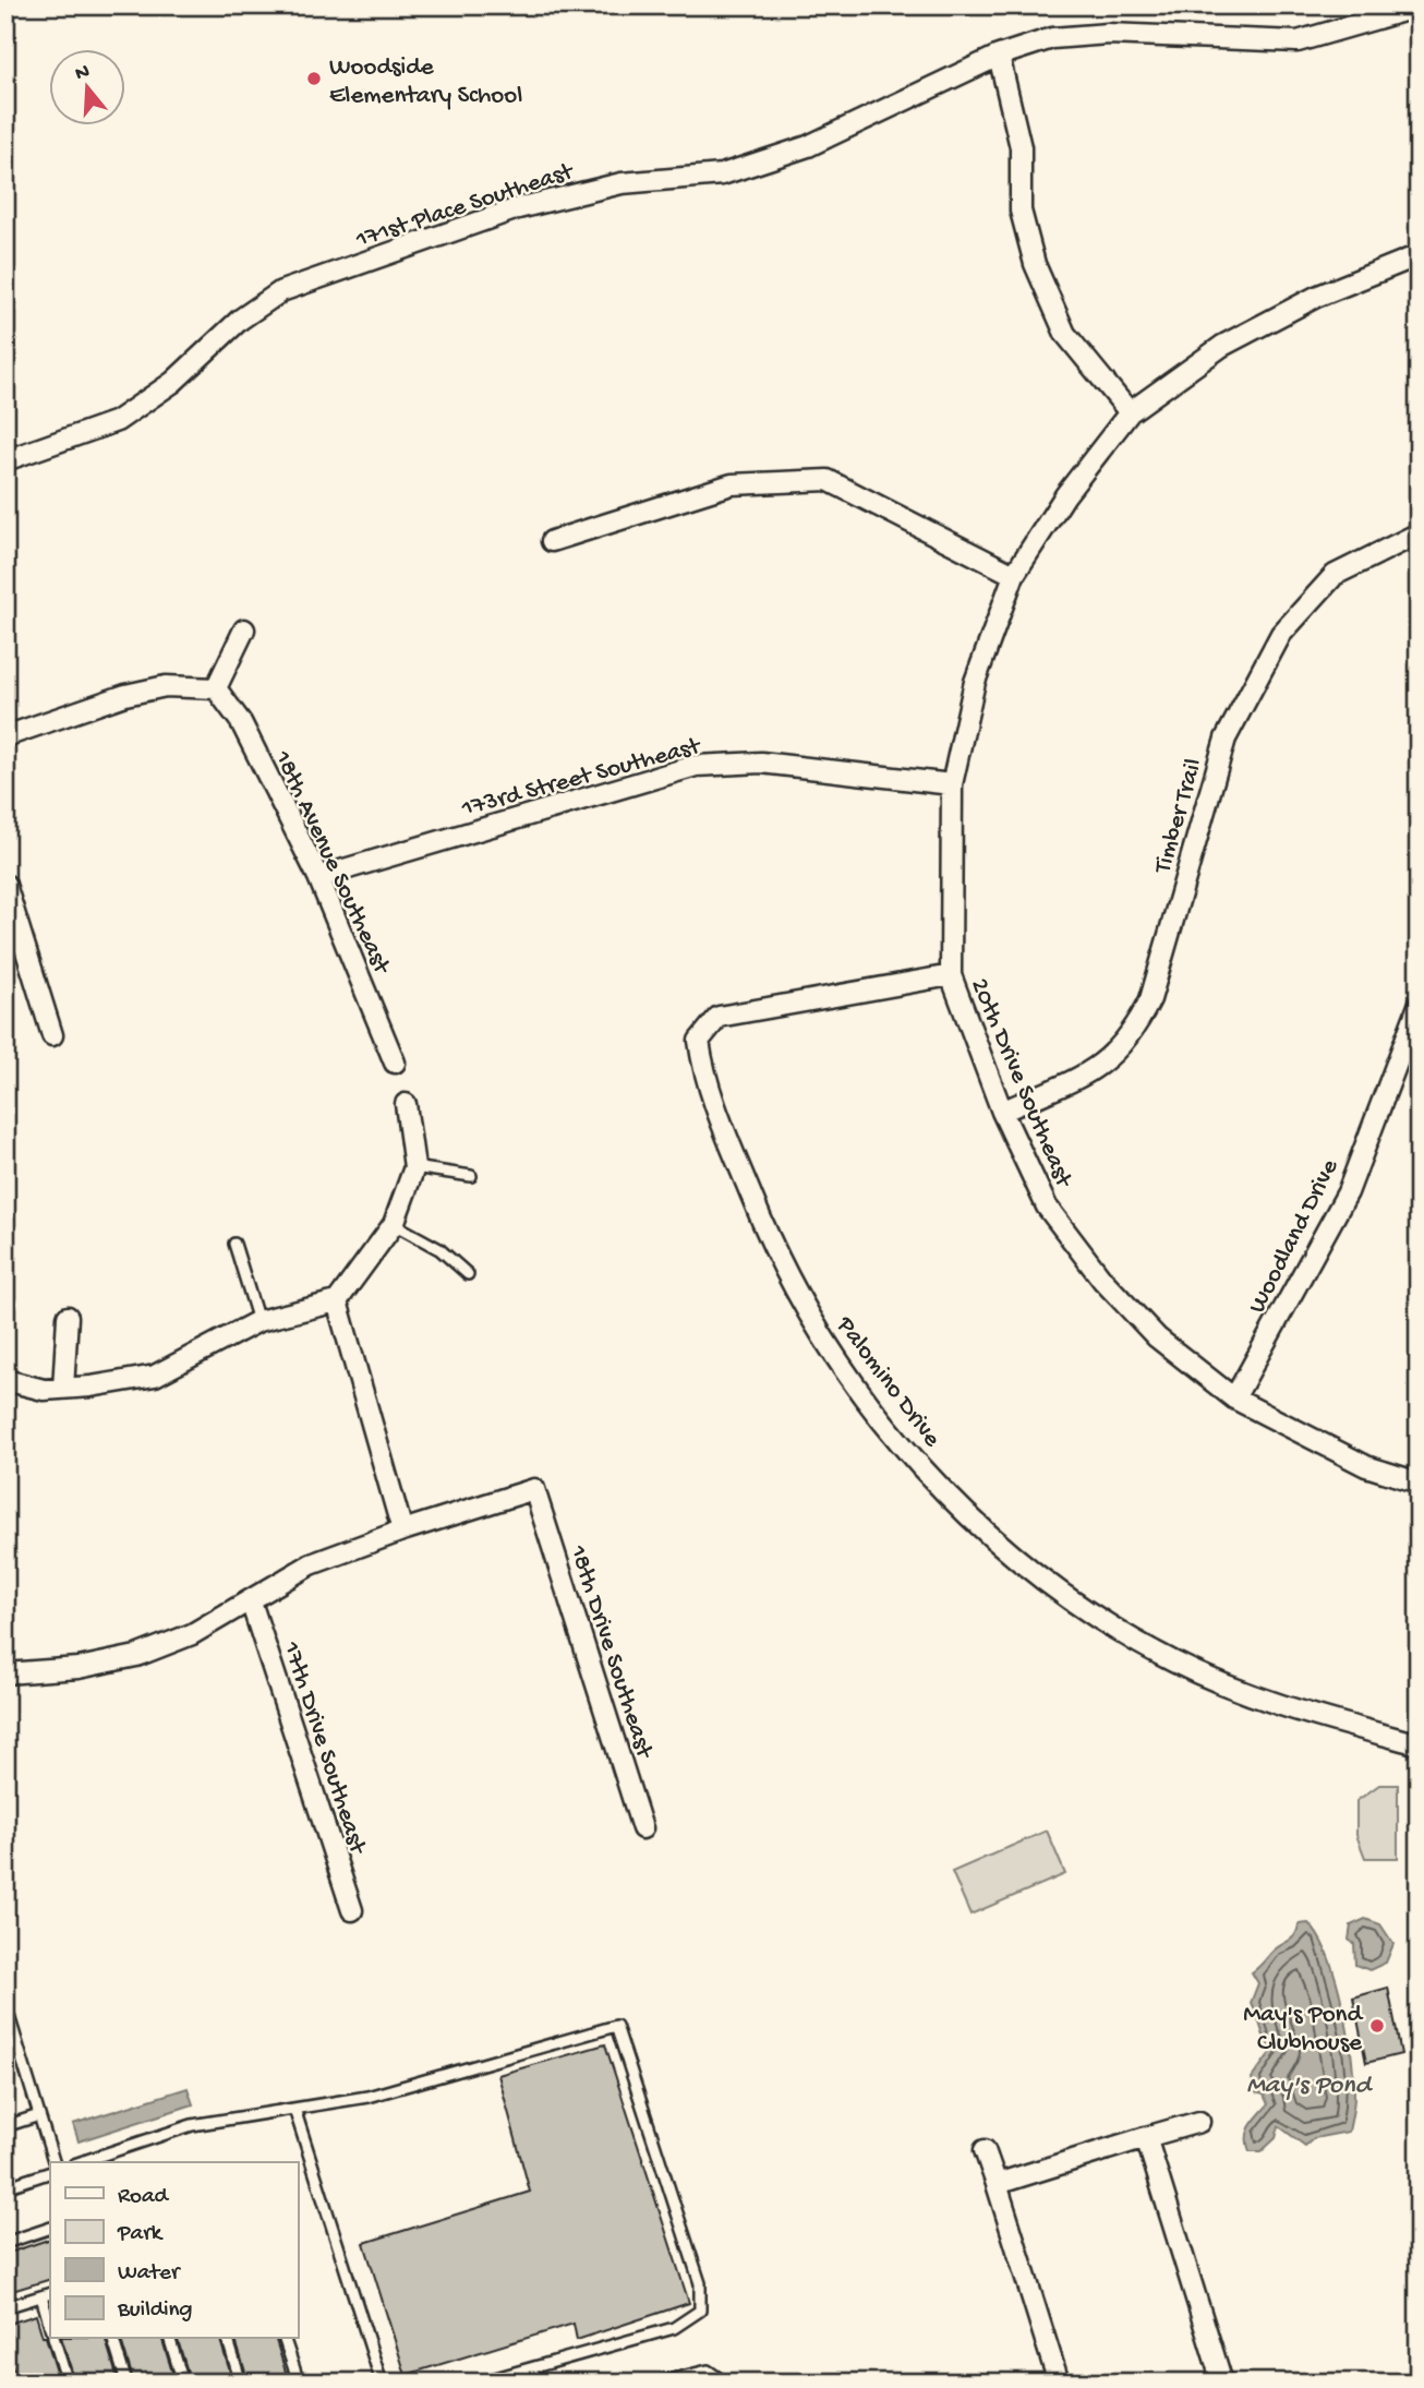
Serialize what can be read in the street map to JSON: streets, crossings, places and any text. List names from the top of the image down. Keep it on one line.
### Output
{"streets":{"street":["171st Place Southeast","173rd Street Southeast","Timber Trail","18th Avenue Southeast","20th Drive Southeast","Woodland Drive","Palomino Drive","18th Drive Southeast","17th Drive Southeast"]},"crossings":[["173rd Street Southeast","18th Avenue Southeast"],["173rd Street Southeast","20th Drive Southeast"],["Timber Trail","20th Drive Southeast"],["20th Drive Southeast","Woodland Drive"],["20th Drive Southeast","Palomino Drive"]],"water":["May's Pond"],"places":["Woodside Elementary School","May's Pond Clubhouse"],"legend":["Road","Park","Water","Building"],"north":"top"}
